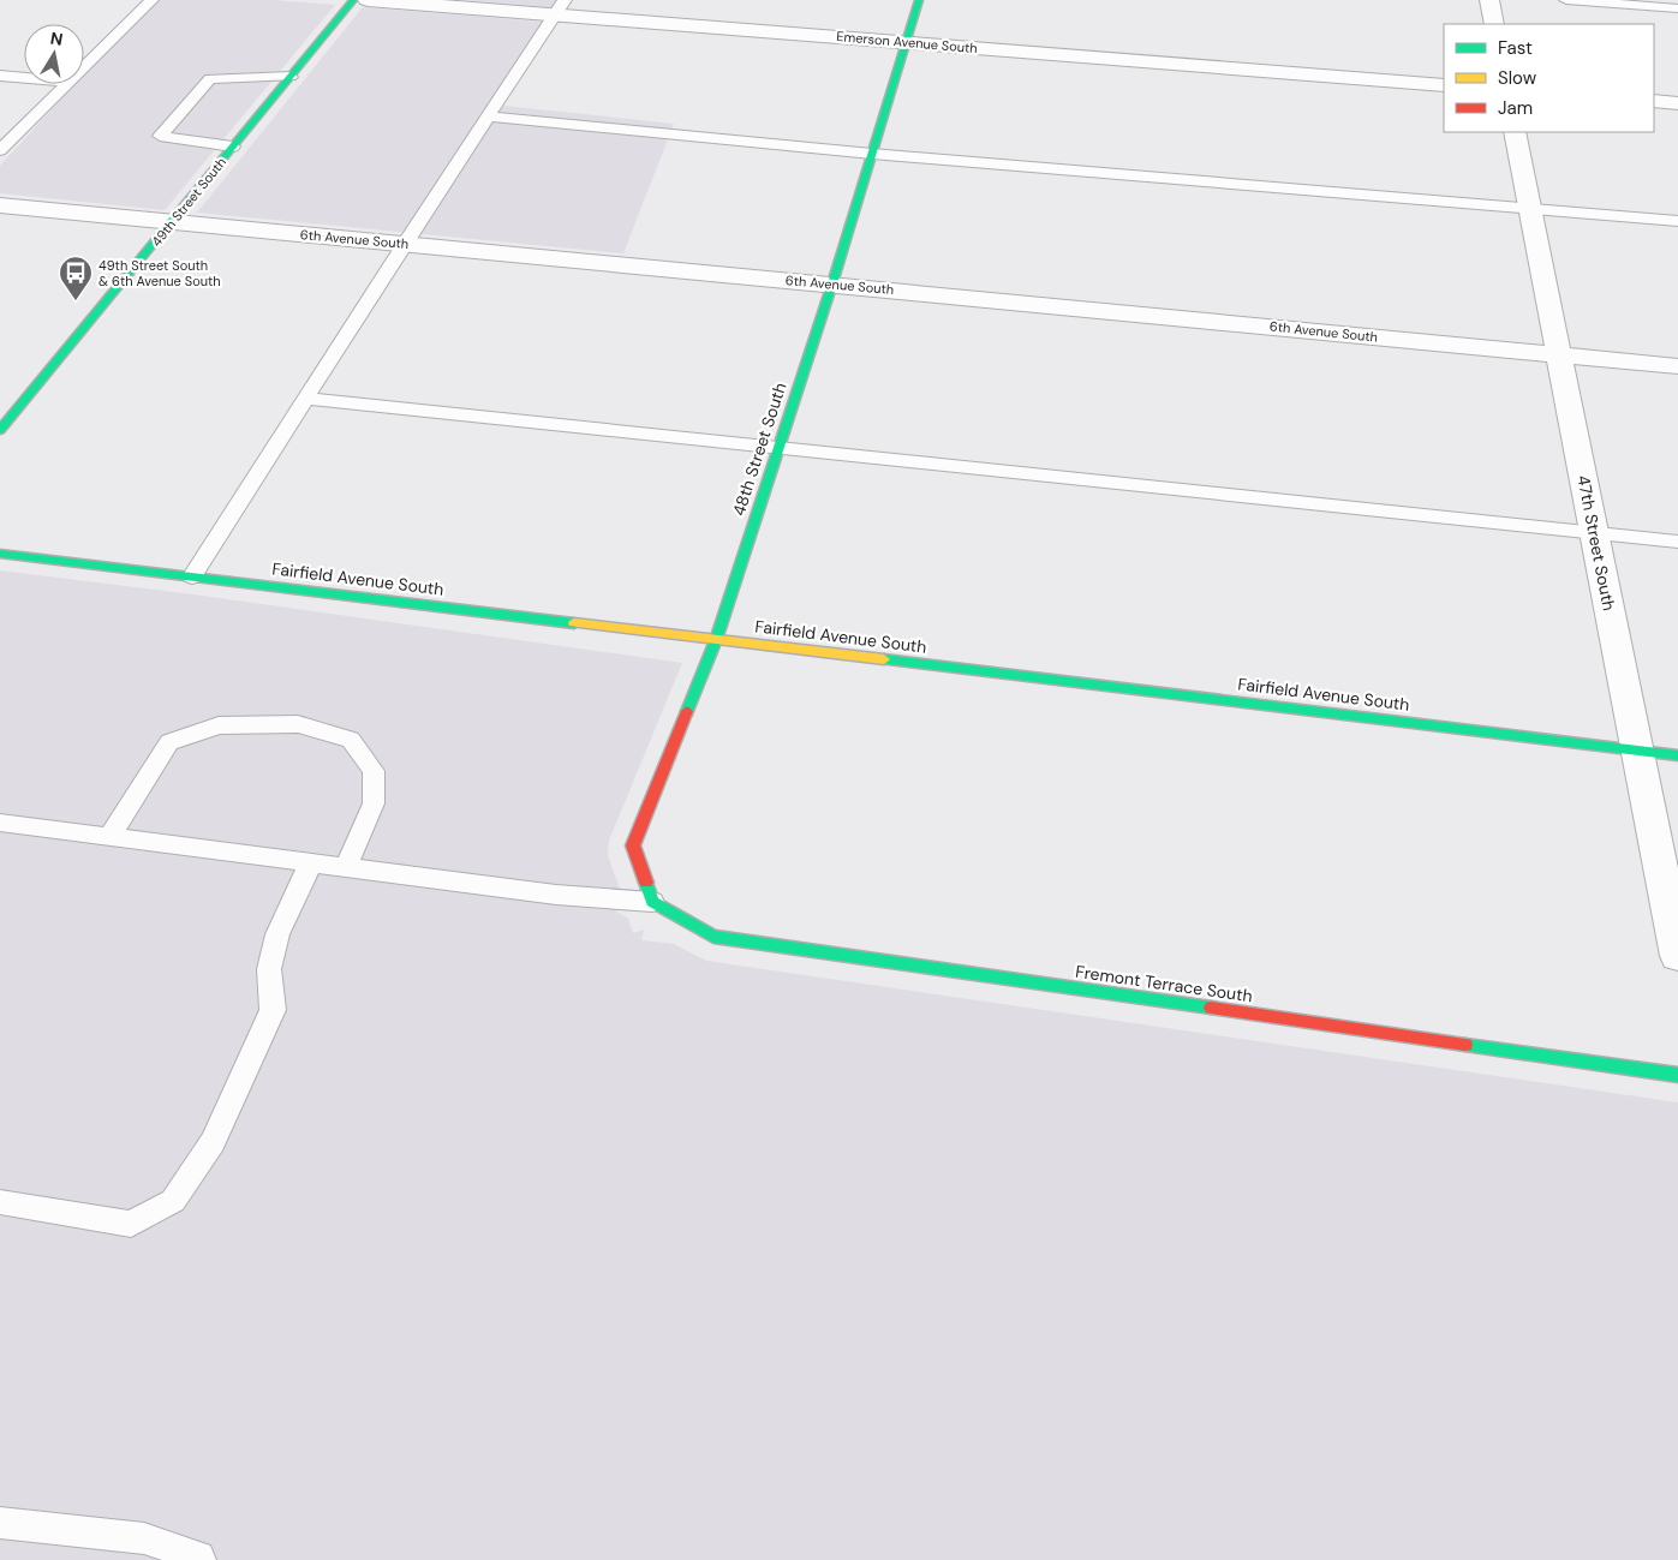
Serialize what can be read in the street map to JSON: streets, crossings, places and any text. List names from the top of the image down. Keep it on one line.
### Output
{"streets":{"street":["Emerson Avenue South","49th Street South","6th Avenue South","48th Street South","47th Street South","Fairfield Avenue South","Fremont Terrace South"]},"crossings":[["Emerson Avenue South","48th Street South"],["49th Street South","6th Avenue South"],["6th Avenue South","48th Street South"],["6th Avenue South","47th Street South"],["48th Street South","Fairfield Avenue South"],["48th Street South","Fremont Terrace South"],["47th Street South","Fairfield Avenue South"]],"places":{"bus stop":["49th Street South & 6th Avenue South"]},"legend":["Fast","Slow","Jam"],"north":"top"}
